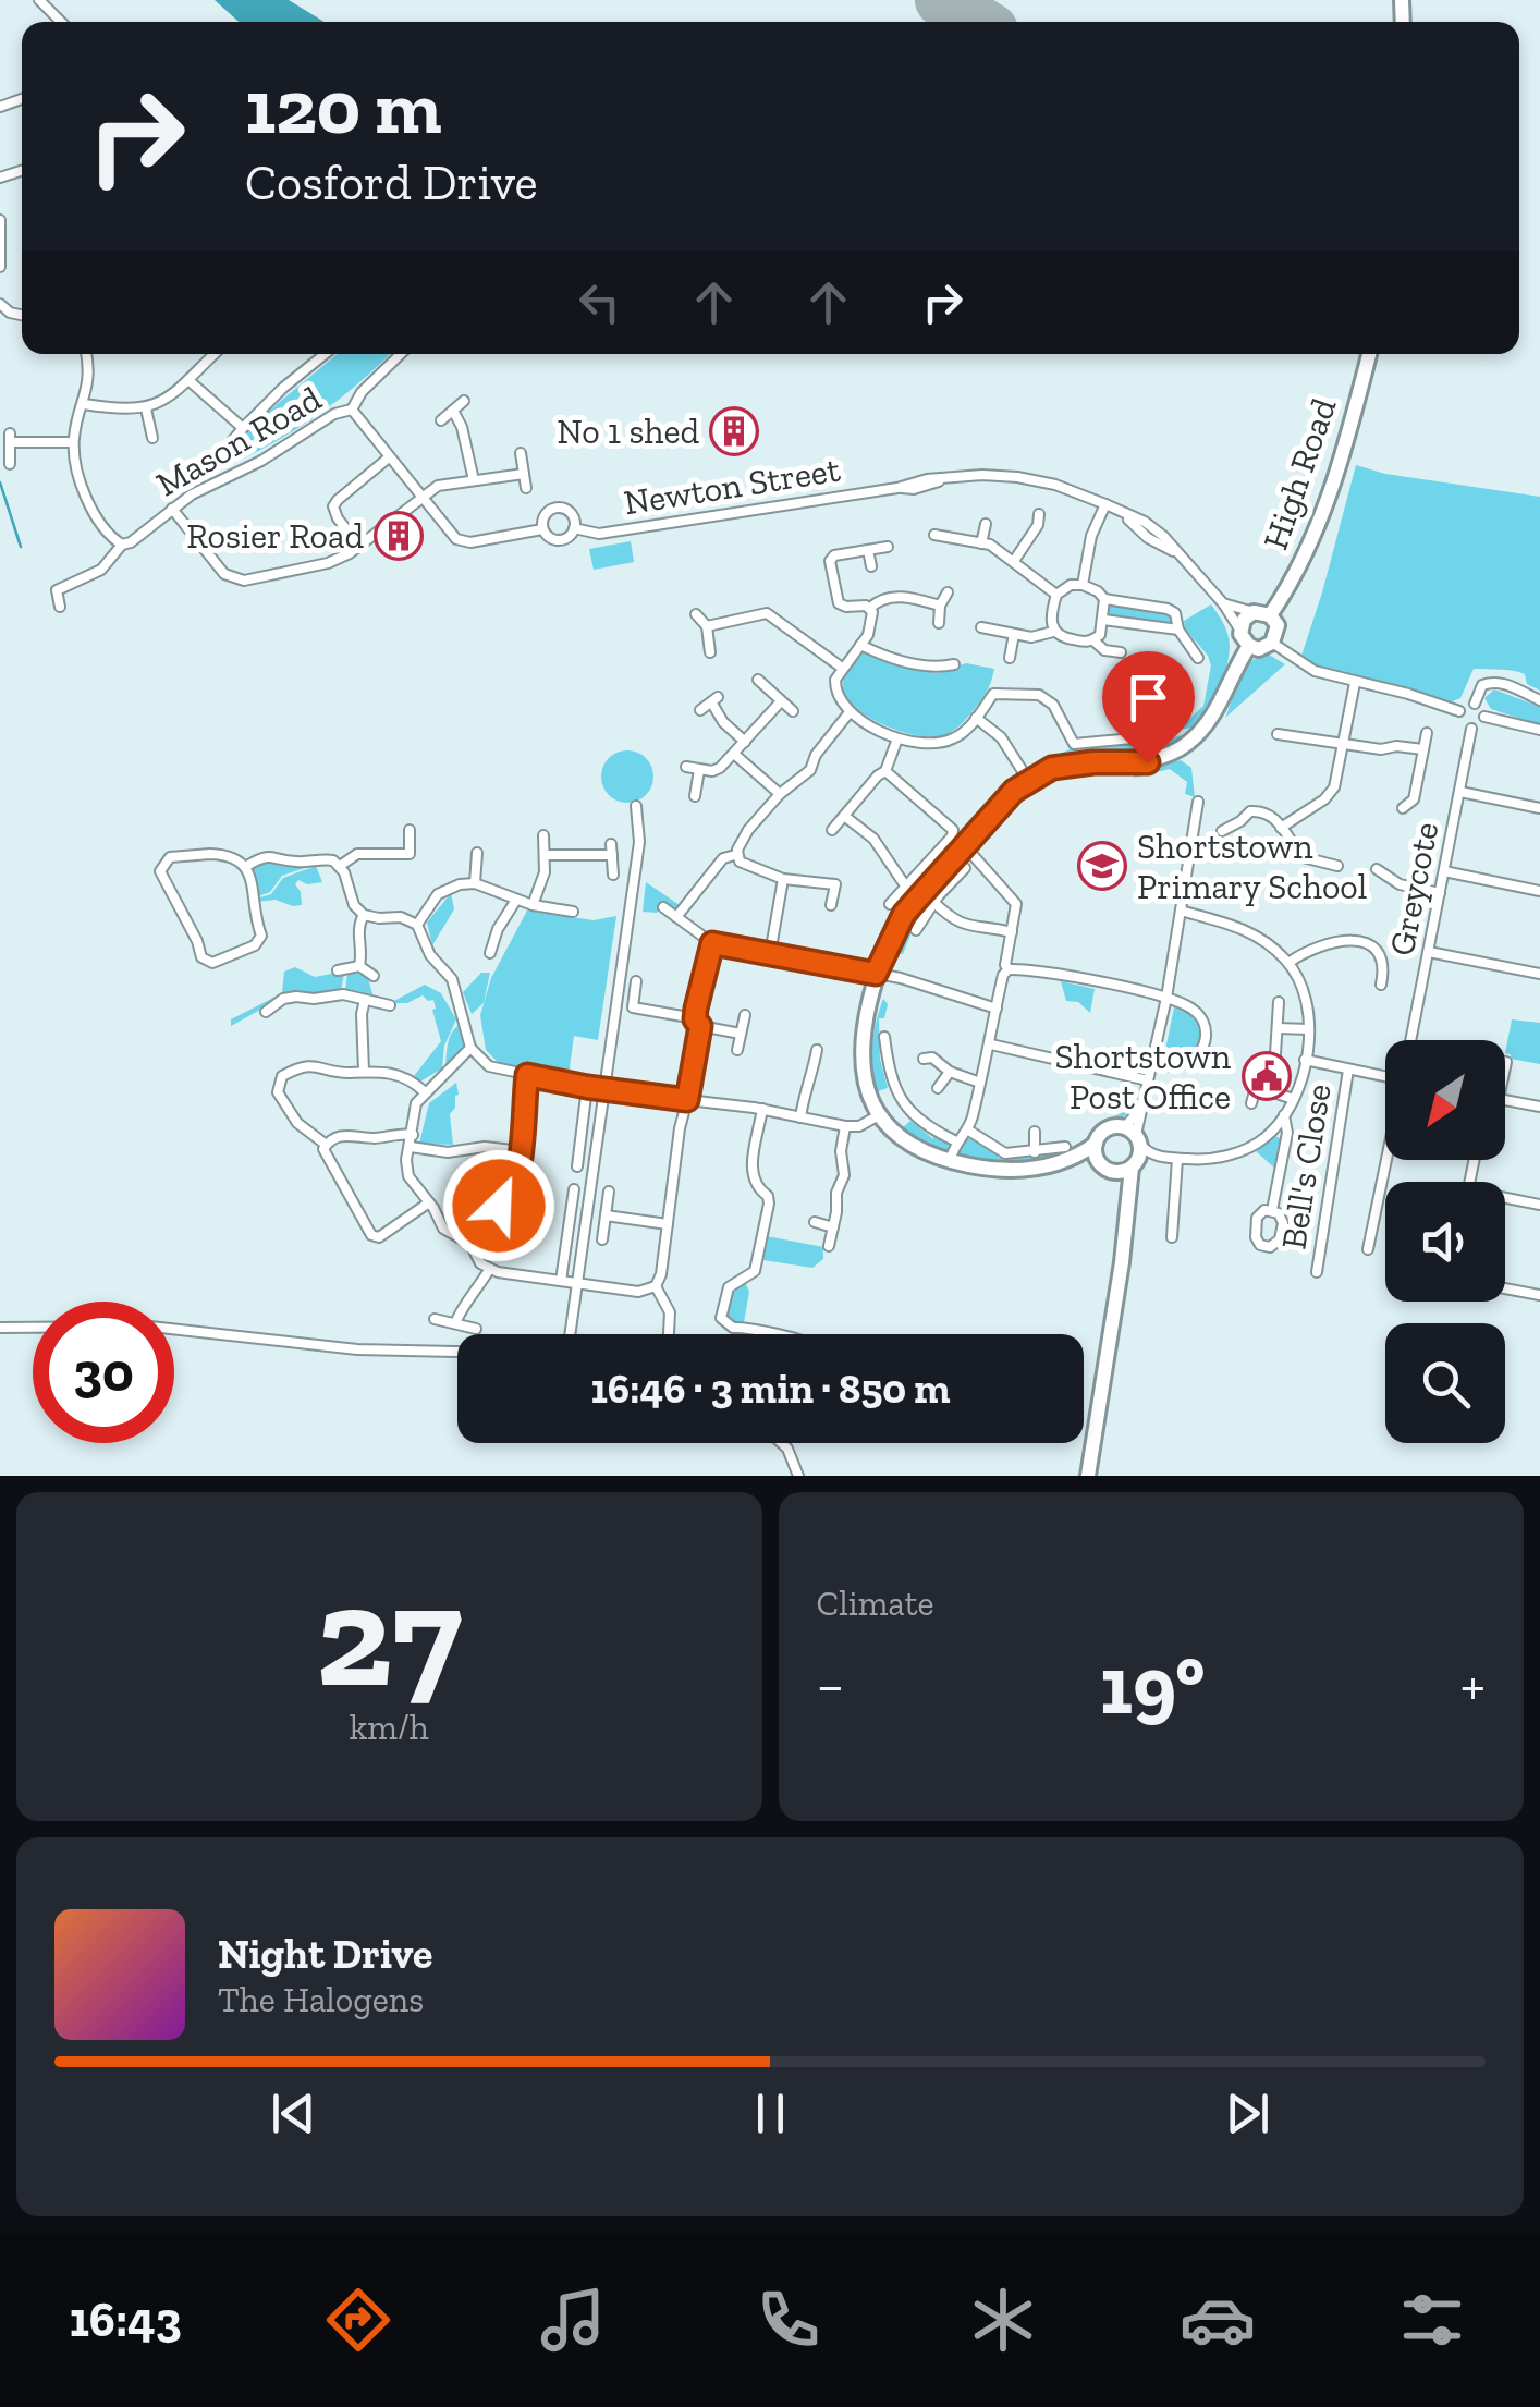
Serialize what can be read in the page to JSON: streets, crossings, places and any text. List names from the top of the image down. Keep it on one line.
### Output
{"streets":{"main road":["High Road"],"street":["Mason Road","Newton Street","Greycote","Bell's Close"]},"crossings":[["Mason Road","Newton Street"],["High Road","Newton Street"]],"places":{"building":["No 1 shed","Rosier Road"],"school or university":["Shortstown Primary School"],"public building":["Shortstown Post Office"]},"north":"bottom left","page":{"turn":["120 m","Cosford Drive"],"limit":"30","trip":"16:46 · 3 min · 850 m","tile":[["27","km/h"],"Climate"],"heat":["−","19°","+"],"song":["Night Drive","The Halogens"],"tabs":"16:43"}}
